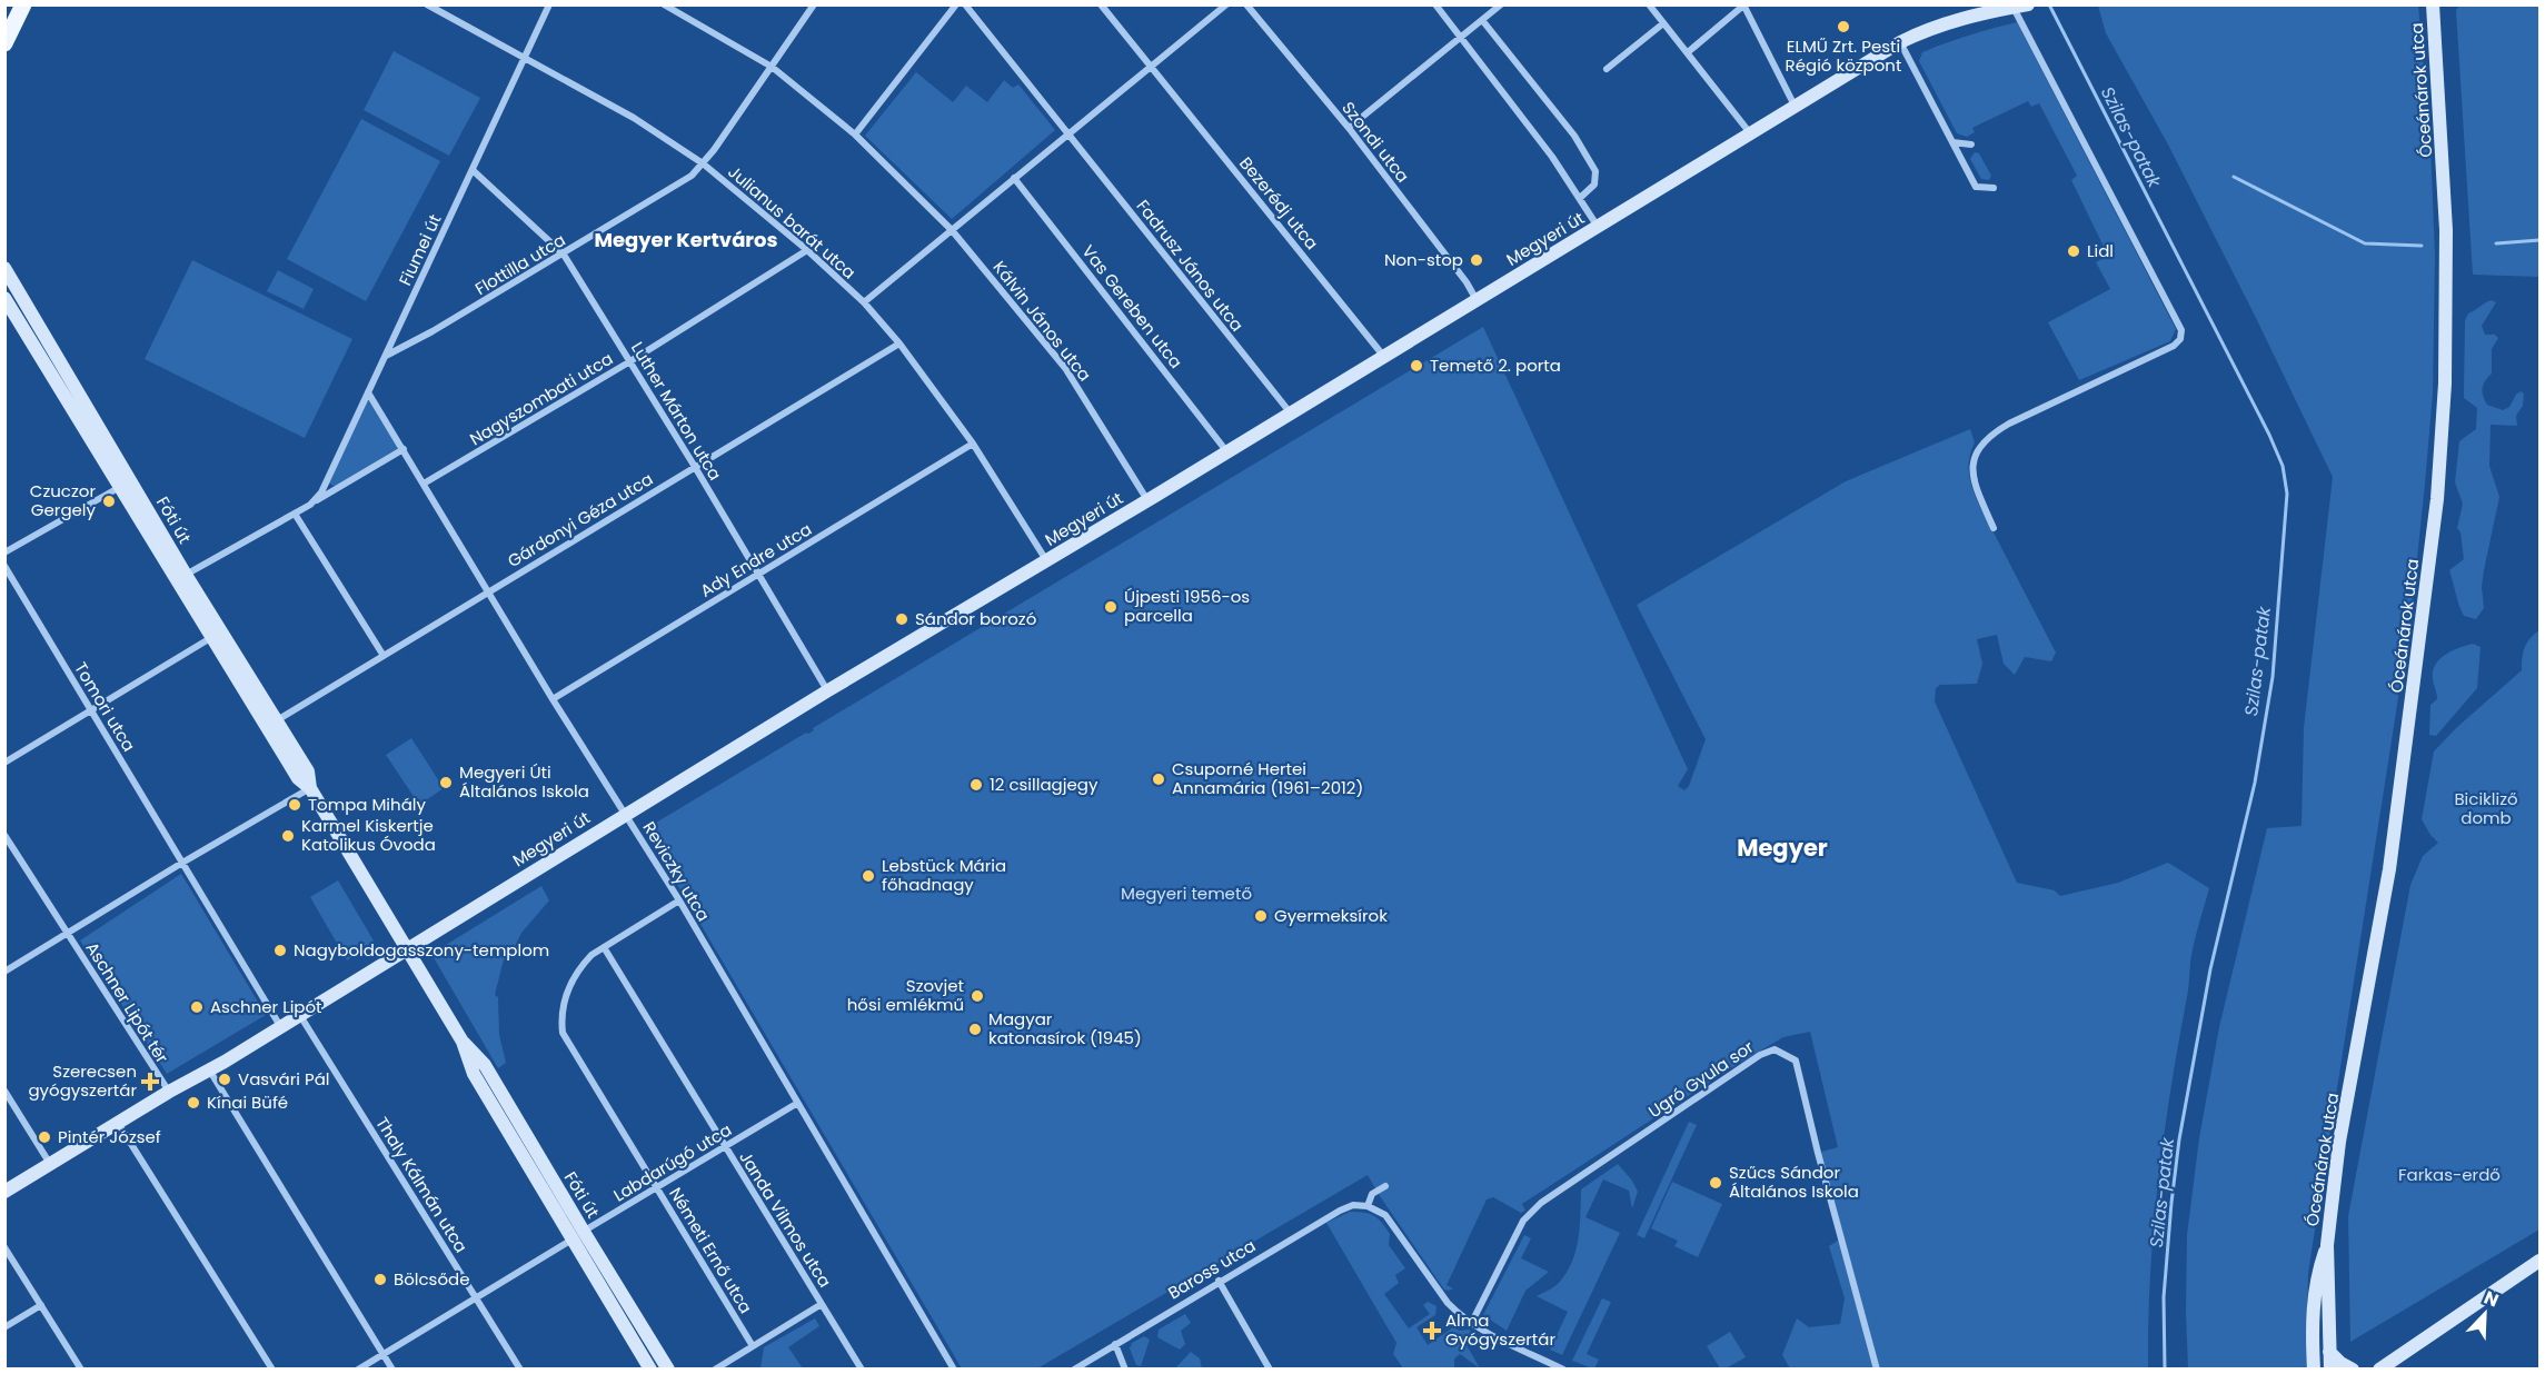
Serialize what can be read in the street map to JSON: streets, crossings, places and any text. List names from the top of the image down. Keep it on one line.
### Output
{"streets":{"street":["Óceánárok utca","Szondi utca","Bezerédj utca","Julianus barát utca","Megyeri út","Fiumei út","Flottilla utca","Fadrusz János utca","Vas Gereben utca","Kálvin János utca","Nagyszombati utca","Luther Márton utca","Fóti út","Gárdonyi Géza utca","Ady Endre utca","Tomori utca","Reviczky utca","Aschner Lipót tér","Ugró Gyula sor","Labdarúgó utca","Thaly Kálmán utca","Janda Vilmos utca","Németi Ernő utca","Baross utca"]},"crossings":[["Szondi utca","Megyeri út"],["Bezerédj utca","Megyeri út"],["Julianus barát utca","Megyeri út"],["Julianus barát utca","Fiumei út"],["Julianus barát utca","Flottilla utca"],["Julianus barát utca","Nagyszombati utca"],["Julianus barát utca","Gárdonyi Géza utca"],["Julianus barát utca","Ady Endre utca"],["Megyeri út","Fadrusz János utca"],["Megyeri út","Vas Gereben utca"],["Megyeri út","Kálvin János utca"],["Megyeri út","Luther Márton utca"],["Megyeri út","Fóti út"],["Megyeri út","Reviczky utca"],["Megyeri út","Aschner Lipót tér"],["Megyeri út","Thaly Kálmán utca"],["Fiumei út","Flottilla utca"],["Fiumei út","Luther Márton utca"],["Fiumei út","Fóti út"],["Fiumei út","Reviczky utca"],["Flottilla utca","Luther Márton utca"],["Nagyszombati utca","Luther Márton utca"],["Nagyszombati utca","Reviczky utca"],["Luther Márton utca","Gárdonyi Géza utca"],["Luther Márton utca","Ady Endre utca"],["Fóti út","Gárdonyi Géza utca"],["Fóti út","Aschner Lipót tér"],["Fóti út","Labdarúgó utca"],["Gárdonyi Géza utca","Reviczky utca"],["Ady Endre utca","Reviczky utca"],["Tomori utca","Aschner Lipót tér"],["Reviczky utca","Labdarúgó utca"],["Labdarúgó utca","Thaly Kálmán utca"],["Labdarúgó utca","Janda Vilmos utca"],["Labdarúgó utca","Németi Ernő utca"],["Janda Vilmos utca","Németi Ernő utca"]],"districts":["Megyer Kertváros","Megyer"],"water":["Szilas-patak"],"parks":["Bicikliző domb","Megyeri temető","Farkas-erdő"],"places":{"other":["ELMŰ Zrt. Pesti Régió központ","Lidl","Non-stop","Temető 2. porta","Czuczor Gergely","Újpesti 1956-os parcella","Sándor borozó","Csuporné Hertei Annamária (1961–2012)","Megyeri Úti Általános Iskola","12 csillagjegy","Tompa Mihály","Karmel Kiskertje Katolikus Óvoda","Lebstück Mária főhadnagy","Gyermeksírok","Nagyboldogasszony-templom","Szovjet hősi emlékmű","Aschner Lipót","Magyar katonasírok (1945)","Vasvári Pál","Kínai Büfé","Pintér József","Szűcs Sándor Általános Iskola","Bölcsőde"],"health":["Szerecsen gyógyszertár","Alma Gyógyszertár"]},"north":"top right"}
